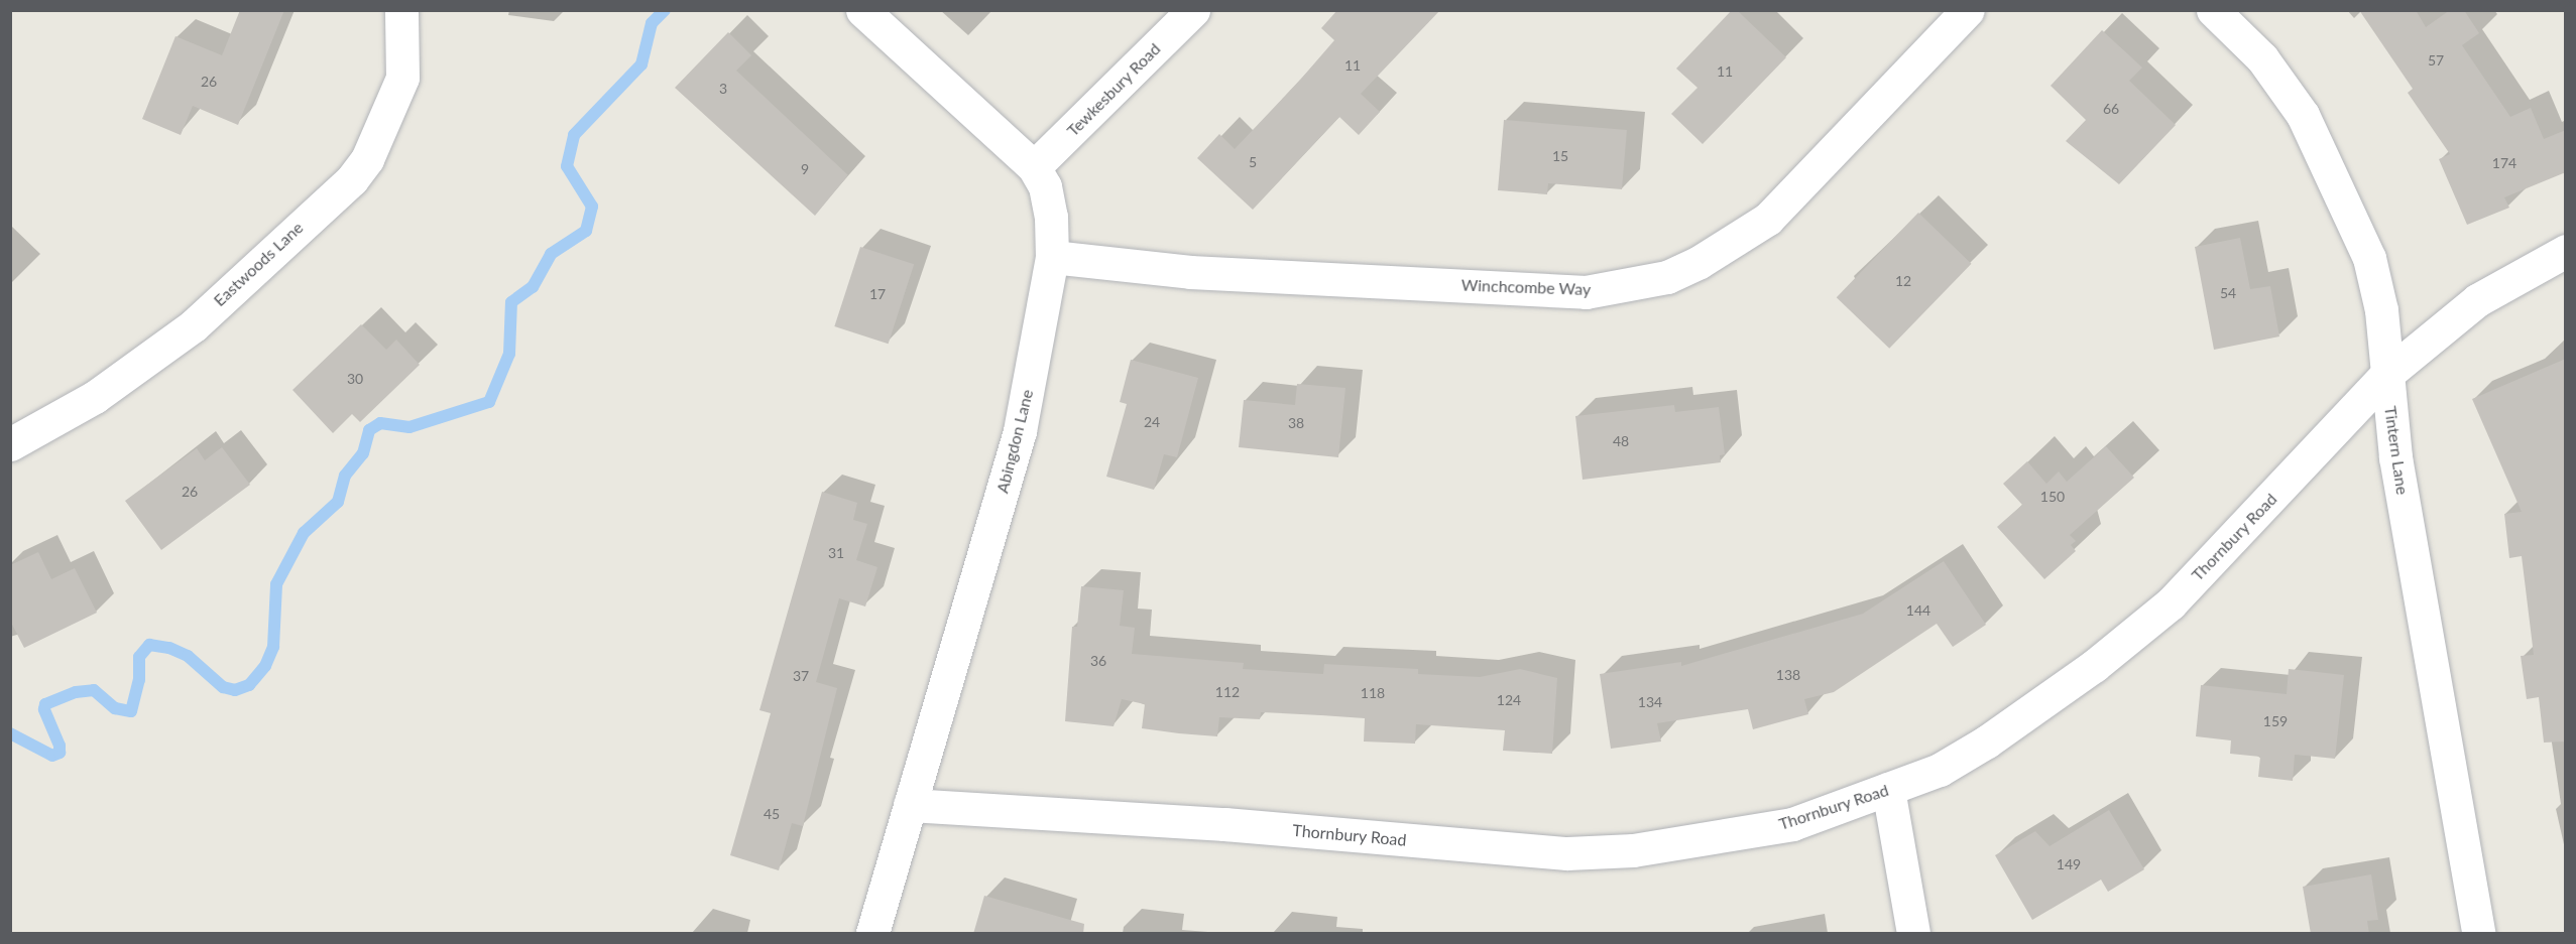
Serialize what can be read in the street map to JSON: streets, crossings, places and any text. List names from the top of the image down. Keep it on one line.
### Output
{"streets":{"street":["Tewkesbury Road","Eastwoods Lane","Winchcombe Way","Abingdon Lane","Tintern Lane","Thornbury Road"]},"crossings":[["Tewkesbury Road","Abingdon Lane"],["Winchcombe Way","Abingdon Lane"],["Abingdon Lane","Thornbury Road"],["Tintern Lane","Thornbury Road"]],"house_numbers":["57","11","11","26","3","66","15","5","174","9","12","54","17","30","24","38","48","26","150","31","144","36","138","37","112","118","124","134","159","45","149"]}
